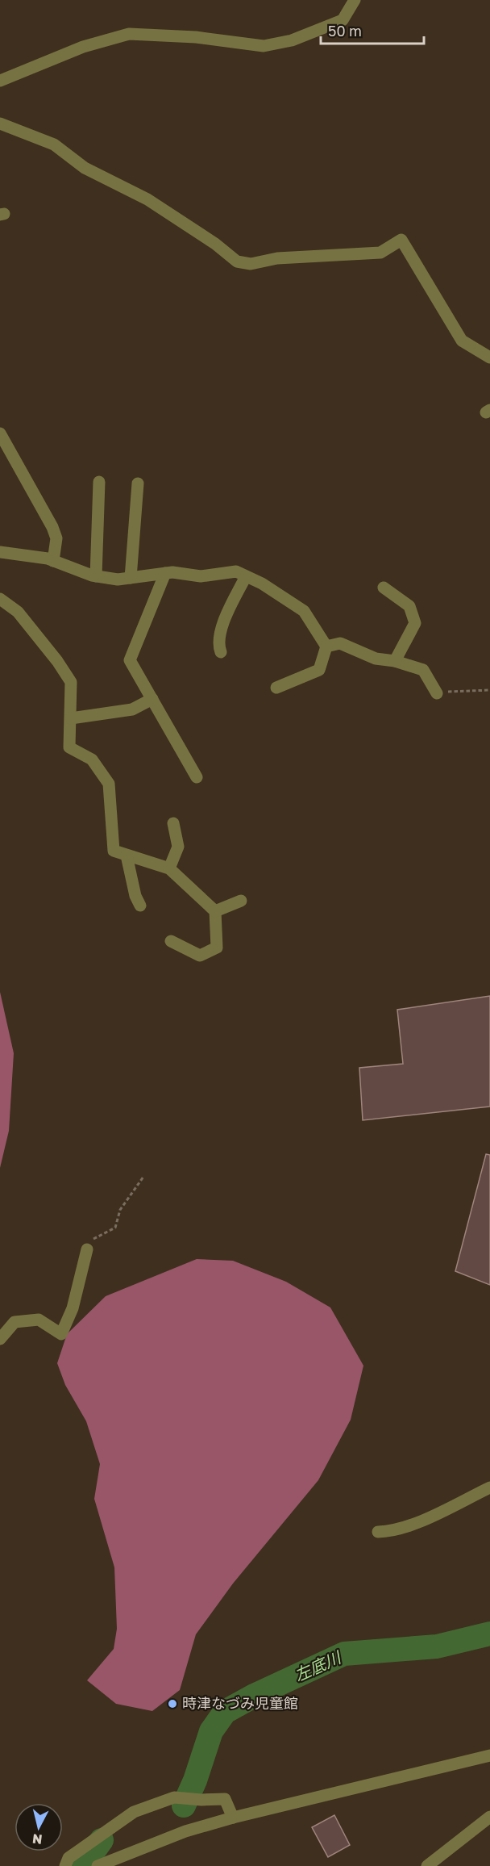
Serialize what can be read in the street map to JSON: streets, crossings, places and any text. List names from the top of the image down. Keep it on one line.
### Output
{"water":["左底川"],"places":["時津なづみ児童館"],"scale_bar":"50 m","north":"bottom"}
